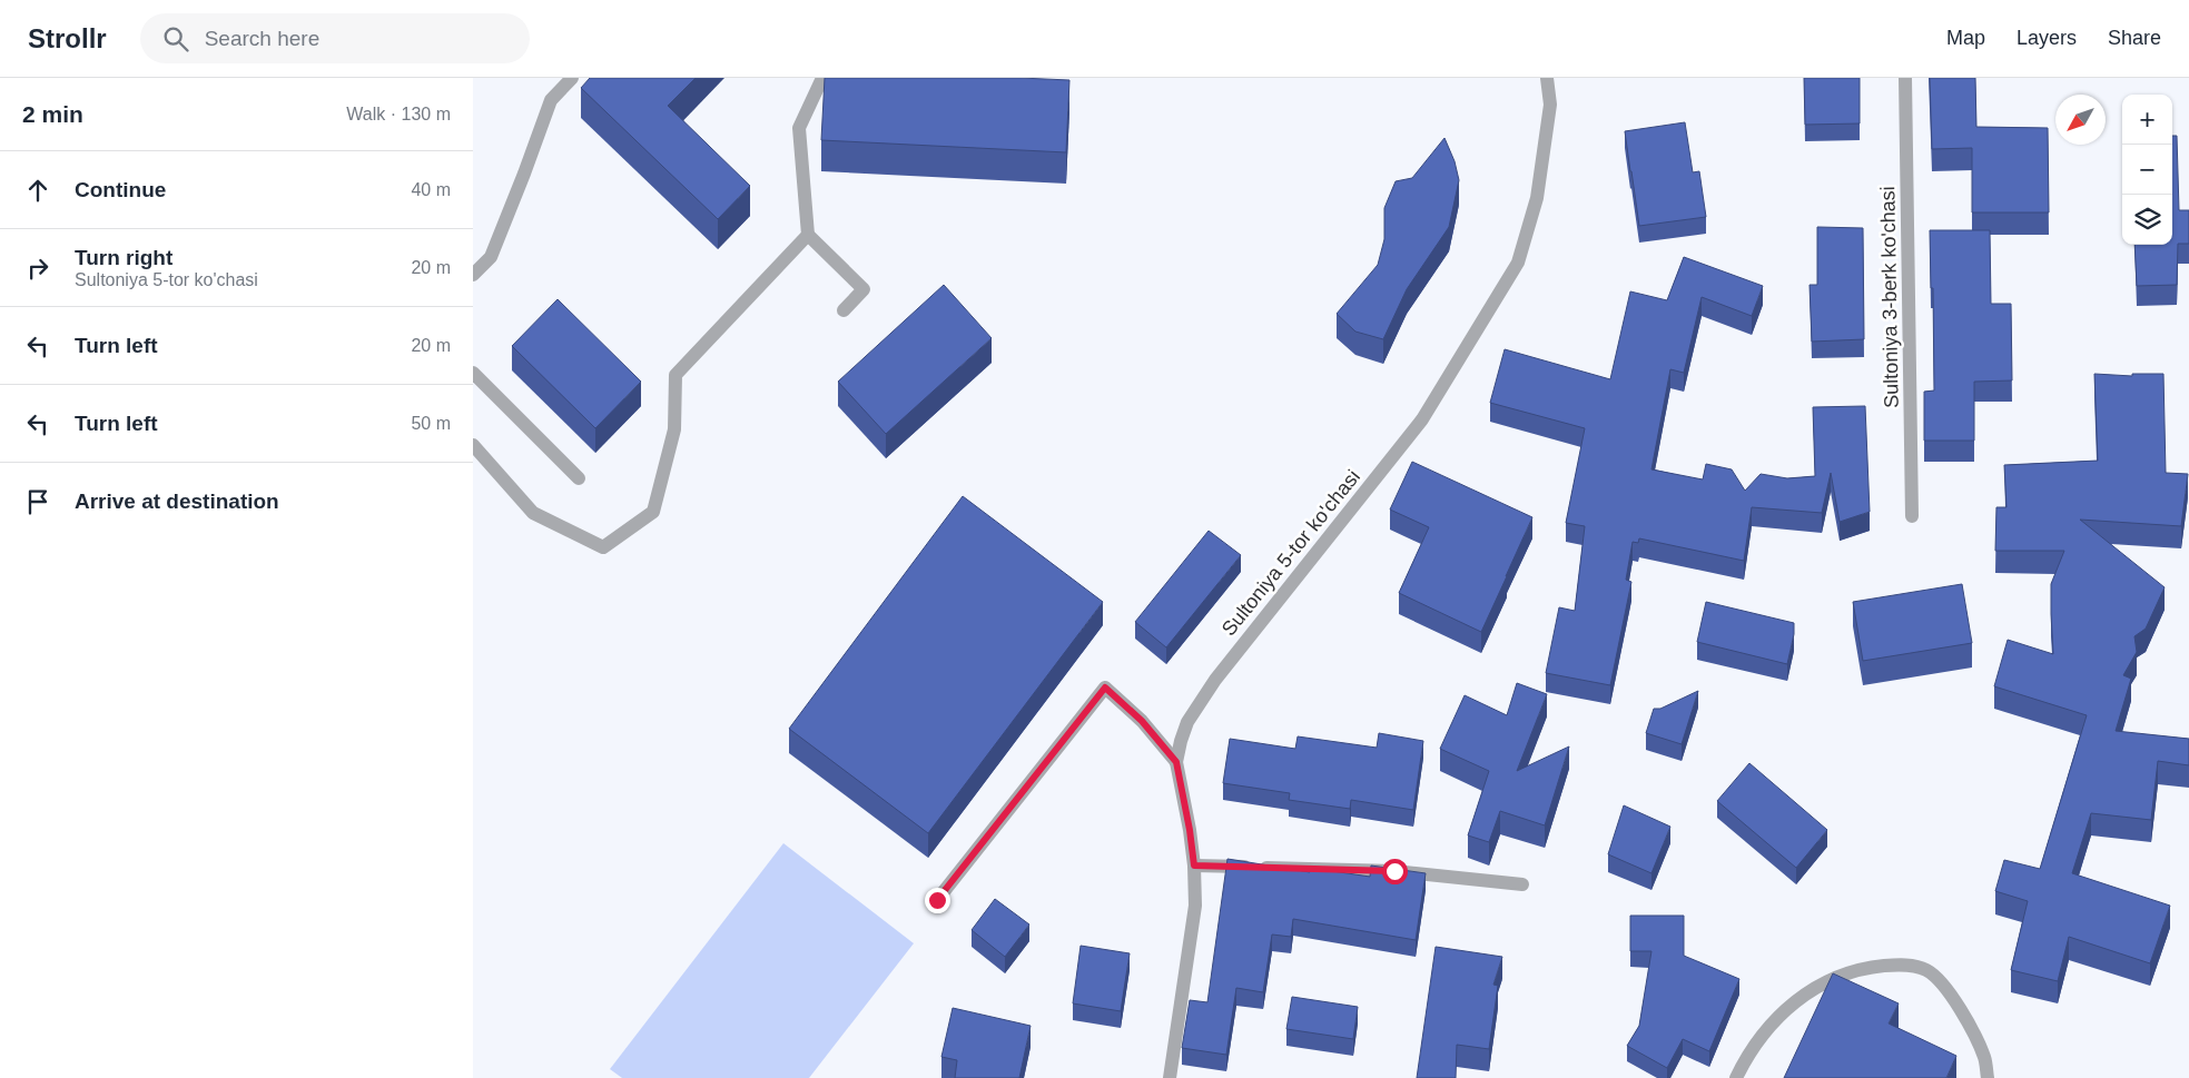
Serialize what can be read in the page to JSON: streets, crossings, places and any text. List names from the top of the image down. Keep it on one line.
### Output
{"streets":{"street":["Sultoniya 3-berk ko'chasi","Sultoniya 5-tor ko'chasi"]},"north":"bottom left","page":{"header":"Strollr","search":"Search here","nav":["Map","Layers","Share"],"heading":["2 min","Walk · 130 m"],"map_buttons":["+","−"],"list":[["Continue","40 m"],["Turn right","Sultoniya 5-tor ko'chasi","20 m"],["Turn left","20 m"],["Turn left","50 m"],"Arrive at destination"]}}
